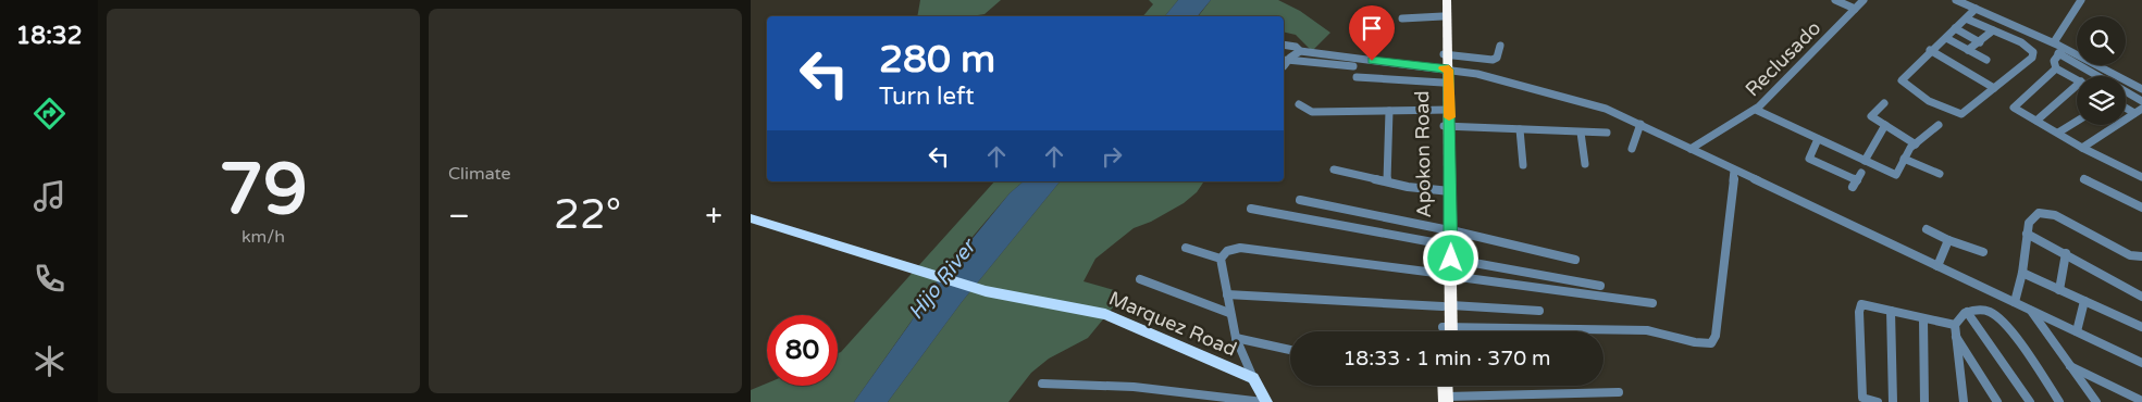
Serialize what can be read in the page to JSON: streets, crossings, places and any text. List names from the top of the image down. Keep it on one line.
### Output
{"streets":{"highway":["Apokon Road"],"main road":["Marquez Road"],"street":["Reclusado"]},"water":["Hijo River"],"page":{"tabs":"18:32","tile":[["79","km/h"],"Climate"],"turn":["280 m","Turn left"],"heat":["−","22°","+"],"limit":"80","trip":"18:33 · 1 min · 370 m"}}
